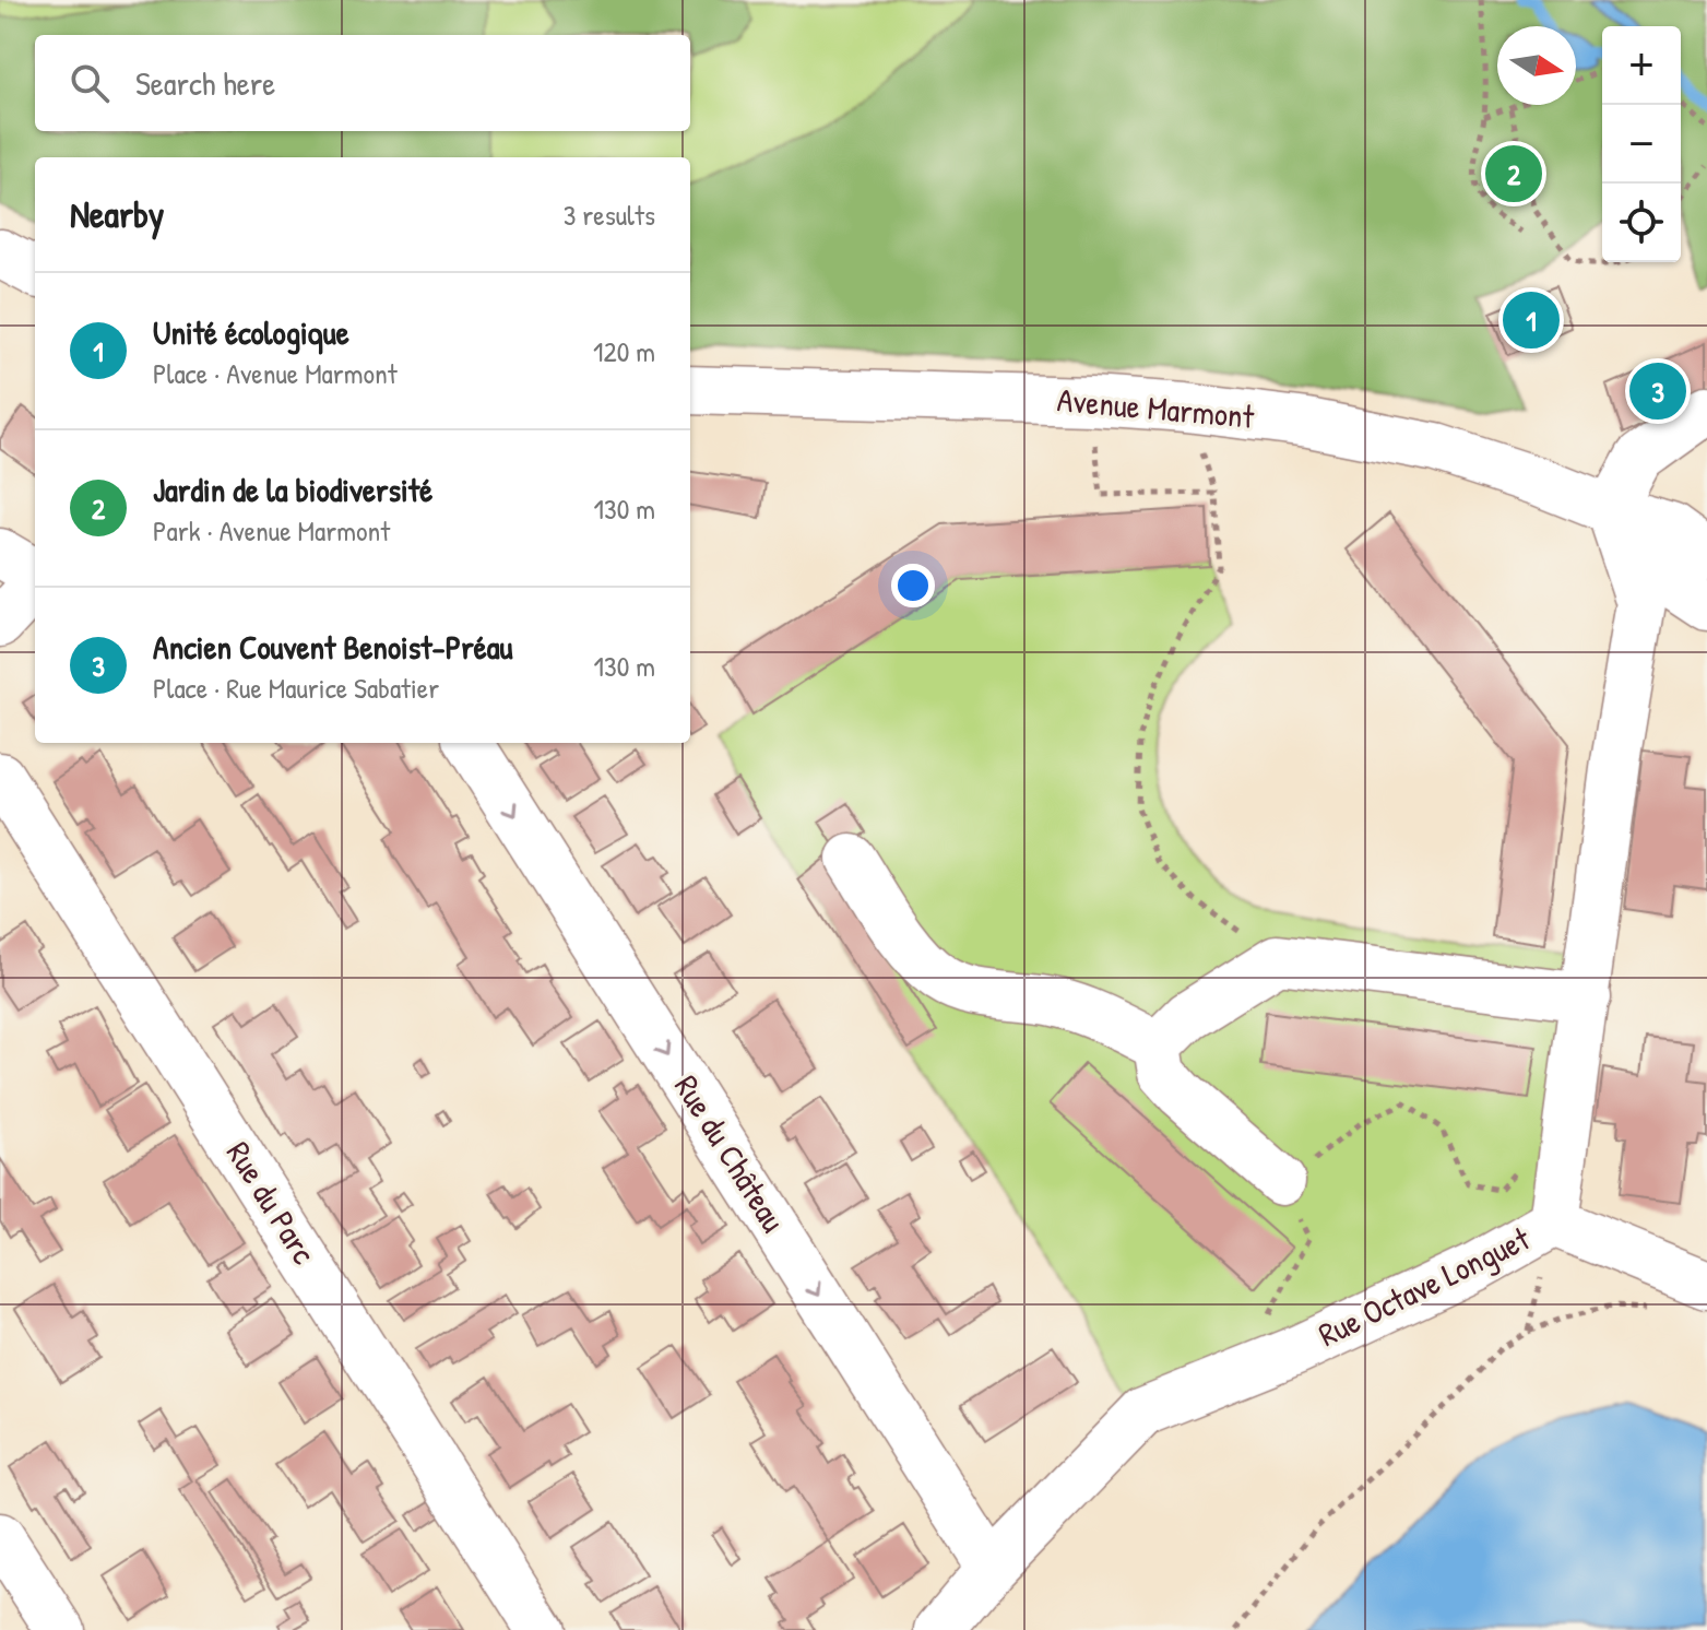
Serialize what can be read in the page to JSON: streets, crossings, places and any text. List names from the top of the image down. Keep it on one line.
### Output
{"streets":{"street":["Avenue Marmont","Rue du Château","Rue du Parc","Rue Octave Longuet"]},"crossings":[["Rue du Château","Rue Octave Longuet"]],"one_way":["Rue du Château"],"north":"right","page":{"map_buttons":["+","−"],"search":"Search here","pins":["2","1","3"],"heading":["Nearby","3 results"],"list":[{"mark":"1","name":"Unité écologique","note":"Place · Avenue Marmont","value":"120 m"},{"mark":"2","name":"Jardin de la biodiversité","note":"Park · Avenue Marmont","value":"130 m"},{"mark":"3","name":"Ancien Couvent Benoist-Préau","note":"Place · Rue Maurice Sabatier","value":"130 m"}]}}
